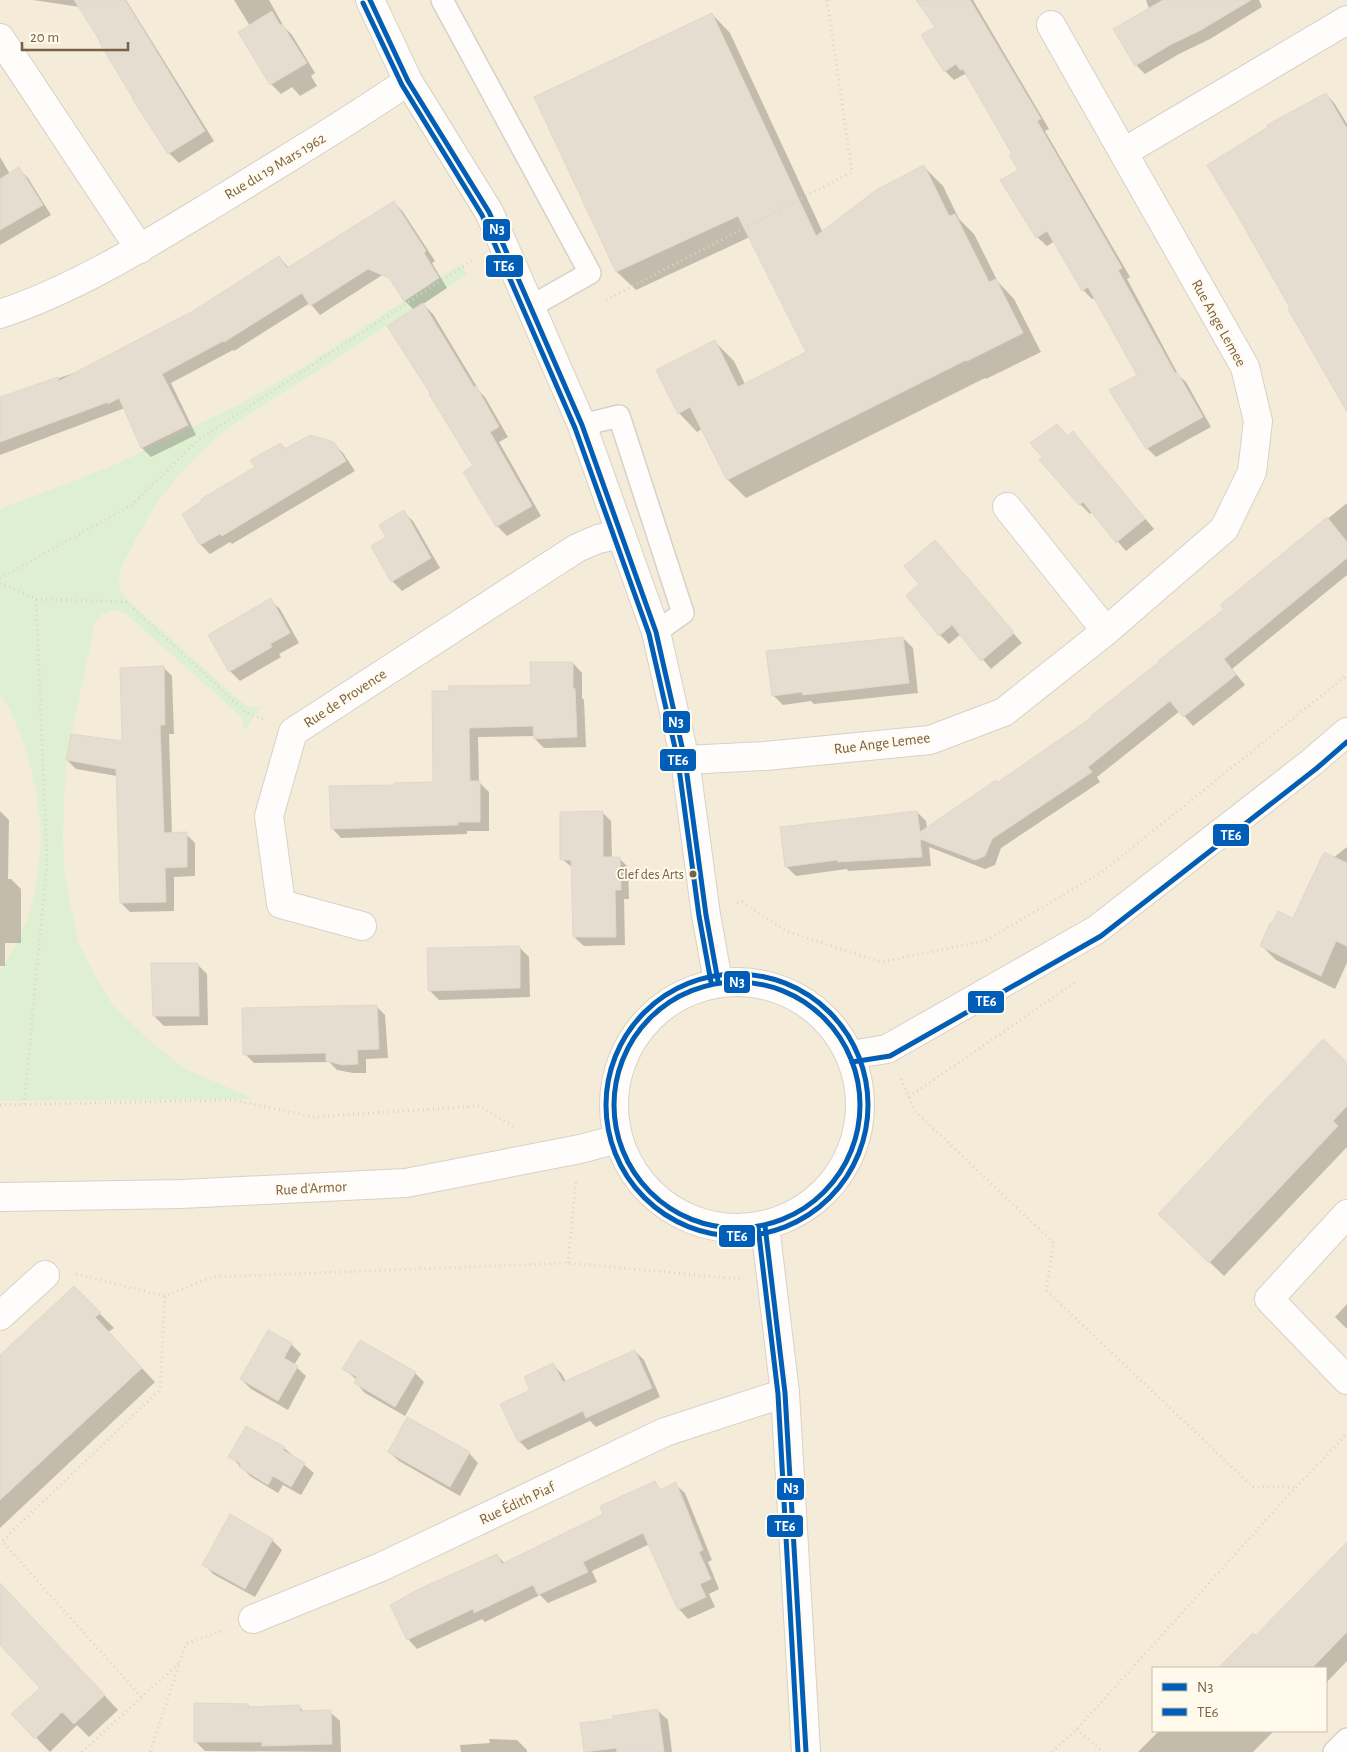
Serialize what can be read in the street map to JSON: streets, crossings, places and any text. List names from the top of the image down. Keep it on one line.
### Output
{"streets":{"street":["Rue du 19 Mars 1962","Rue Ange Lemee","Rue de Provence","Rue d'Armor","Rue Édith Piaf"]},"places":["Clef des Arts"],"lines":["transit line N3","transit line TE6"],"legend":["N3","TE6"],"scale_bar":"20 m"}
